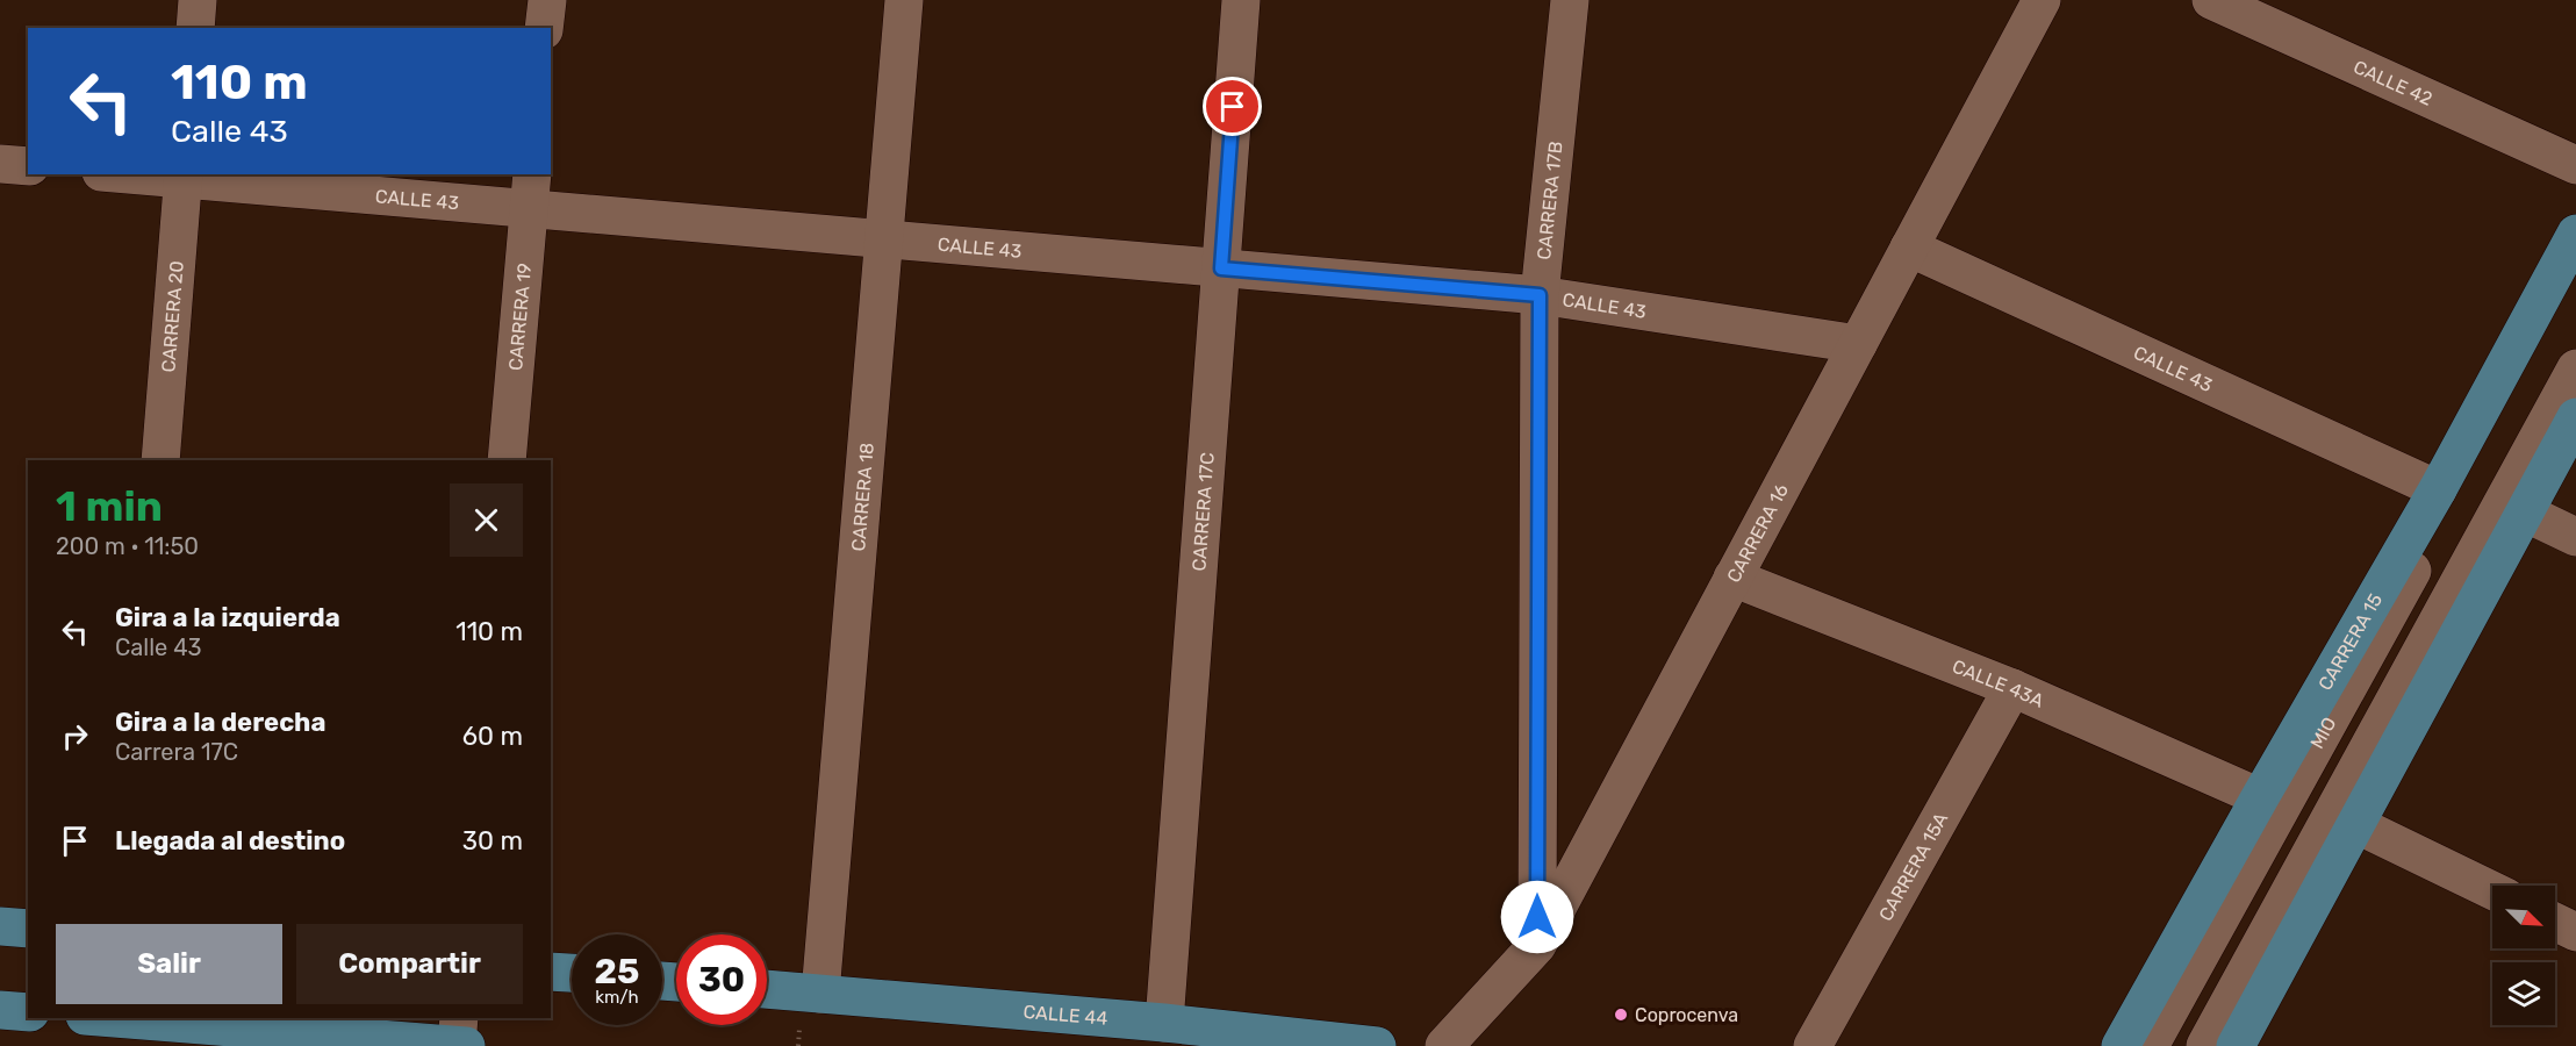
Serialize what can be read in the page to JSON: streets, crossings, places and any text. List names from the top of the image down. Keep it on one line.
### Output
{"streets":{"main road":["CARRERA 15","CALLE 44"],"street":["CALLE 42","CALLE 43","CARRERA 17B","CARRERA 20","CARRERA 19","CARRERA 18","CARRERA 17C","CARRERA 16","CALLE 43A","MIO","CARRERA 15A"]},"crossings":[["CALLE 43","CARRERA 17B"],["CALLE 43","CARRERA 20"],["CALLE 43","CARRERA 19"],["CALLE 43","CARRERA 18"],["CALLE 43","CARRERA 17C"],["CALLE 43","CARRERA 16"],["CALLE 43","CARRERA 15"],["CARRERA 17B","CARRERA 16"],["CARRERA 18","CALLE 44"],["CARRERA 17C","CALLE 44"],["CARRERA 16","CALLE 43A"],["CARRERA 15","CALLE 43A"],["CALLE 43A","CARRERA 15A"]],"places":["Coprocenva"],"north":"bottom right","page":{"turn":["110 m","Calle 43"],"heading":["1 min","200 m · 11:50"],"list":[{"name":"Gira a la izquierda","note":"Calle 43","value":"110 m"},{"name":"Gira a la derecha","note":"Carrera 17C","value":"60 m"},{"name":"Llegada al destino","value":"30 m"}],"buttons":["Salir","Compartir"],"speed":"25 km/h","limit":"30"}}
